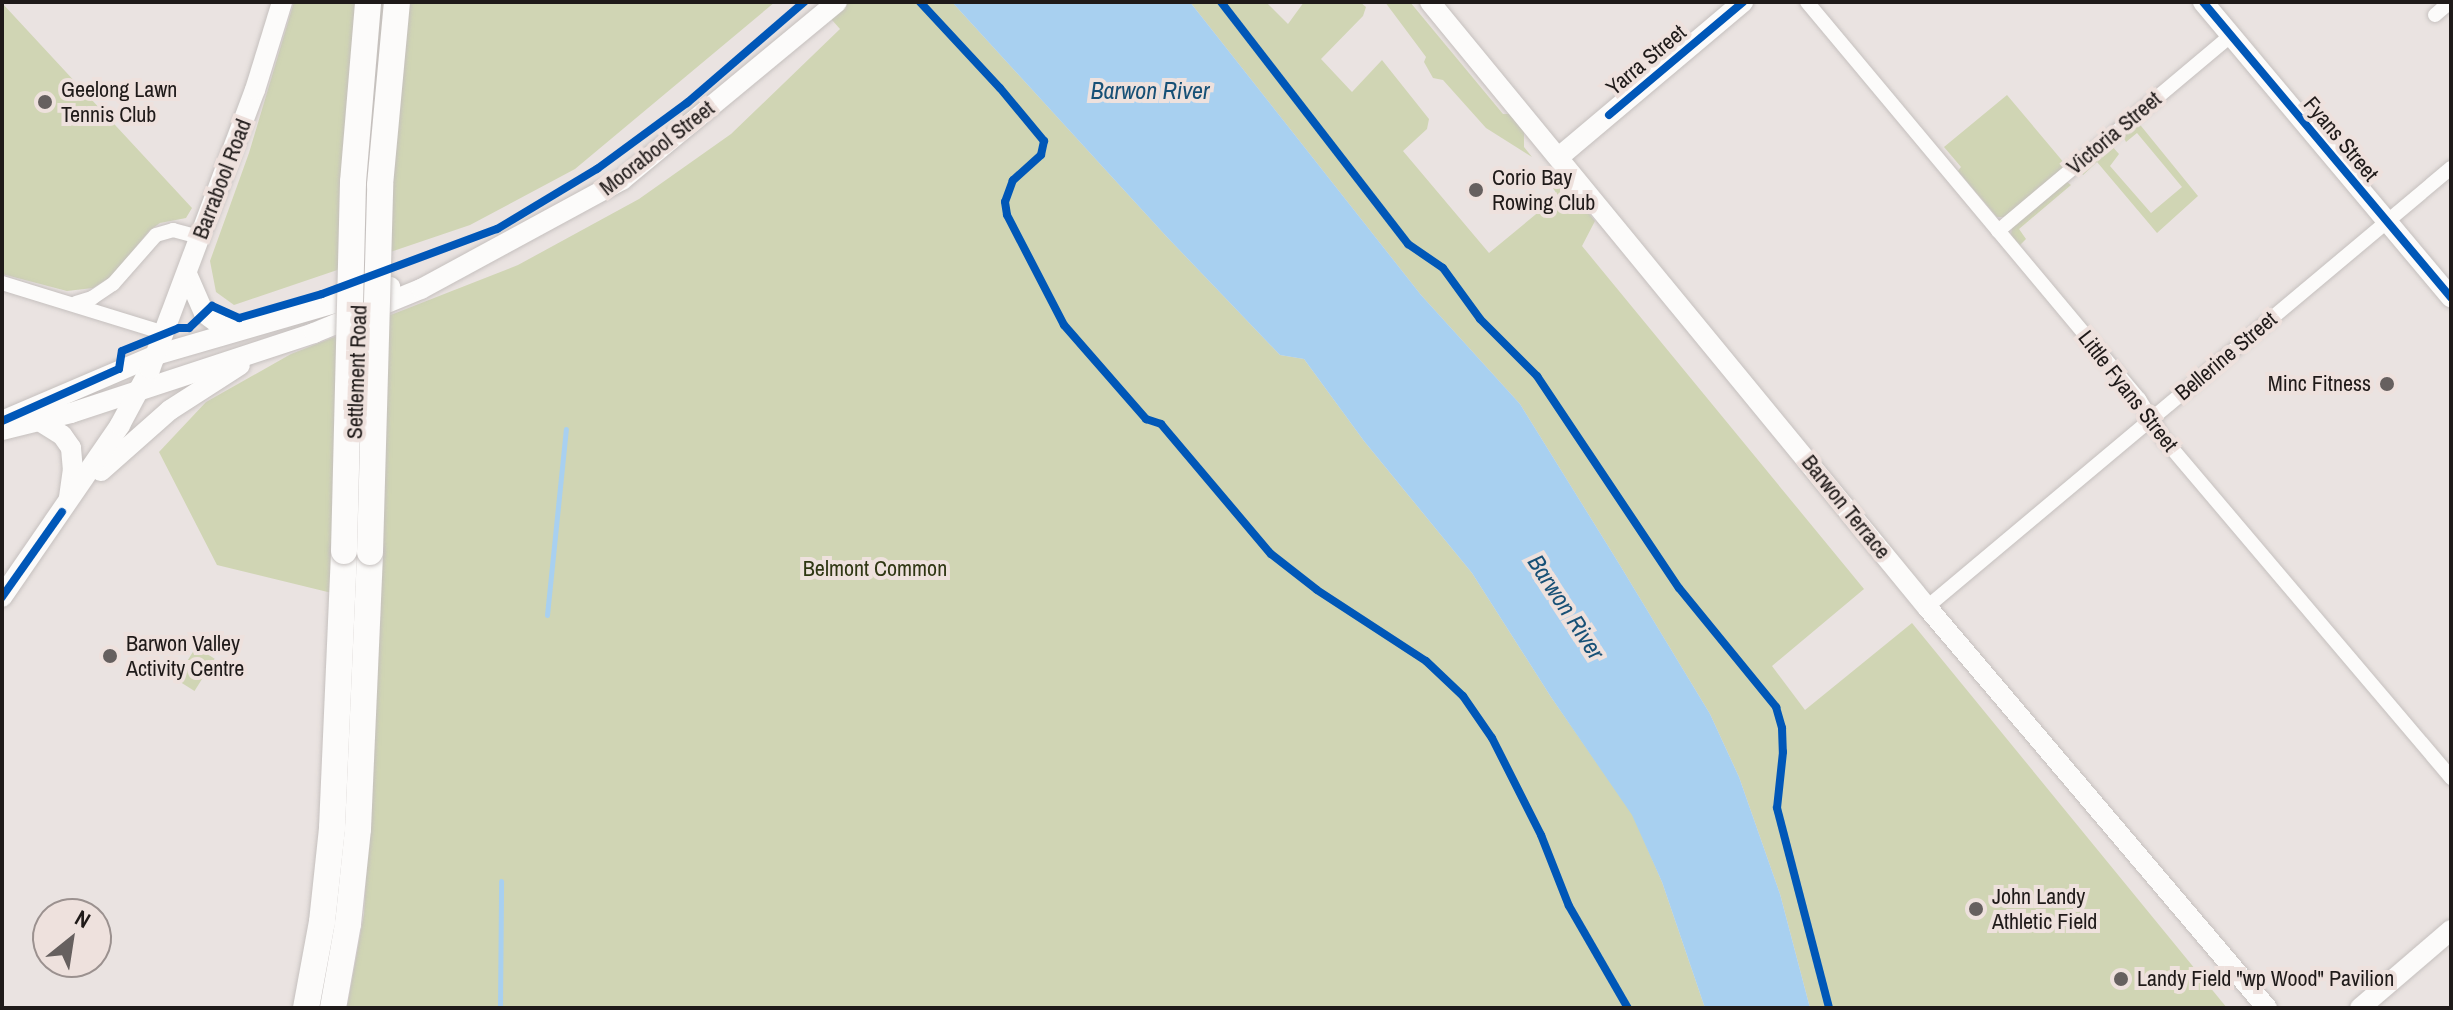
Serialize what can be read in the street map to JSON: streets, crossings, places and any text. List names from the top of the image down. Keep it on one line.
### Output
{"streets":{"highway":["Settlement Road"],"street":["Yarra Street","Victoria Street","Fyans Street","Moorabool Street","Barrabool Road","Bellerine Street","Little Fyans Street","Barwon Terrace"]},"crossings":[["Yarra Street","Barwon Terrace"],["Victoria Street","Fyans Street"],["Victoria Street","Little Fyans Street"],["Fyans Street","Bellerine Street"],["Moorabool Street","Barrabool Road"],["Bellerine Street","Little Fyans Street"],["Bellerine Street","Barwon Terrace"]],"water":["Barwon River"],"parks":["Belmont Common"],"places":["Geelong Lawn Tennis Club","Corio Bay Rowing Club","Minc Fitness","Barwon Valley Activity Centre","John Landy Athletic Field","Landy Field \"wp Wood\" Pavilion"],"north":"top right"}
